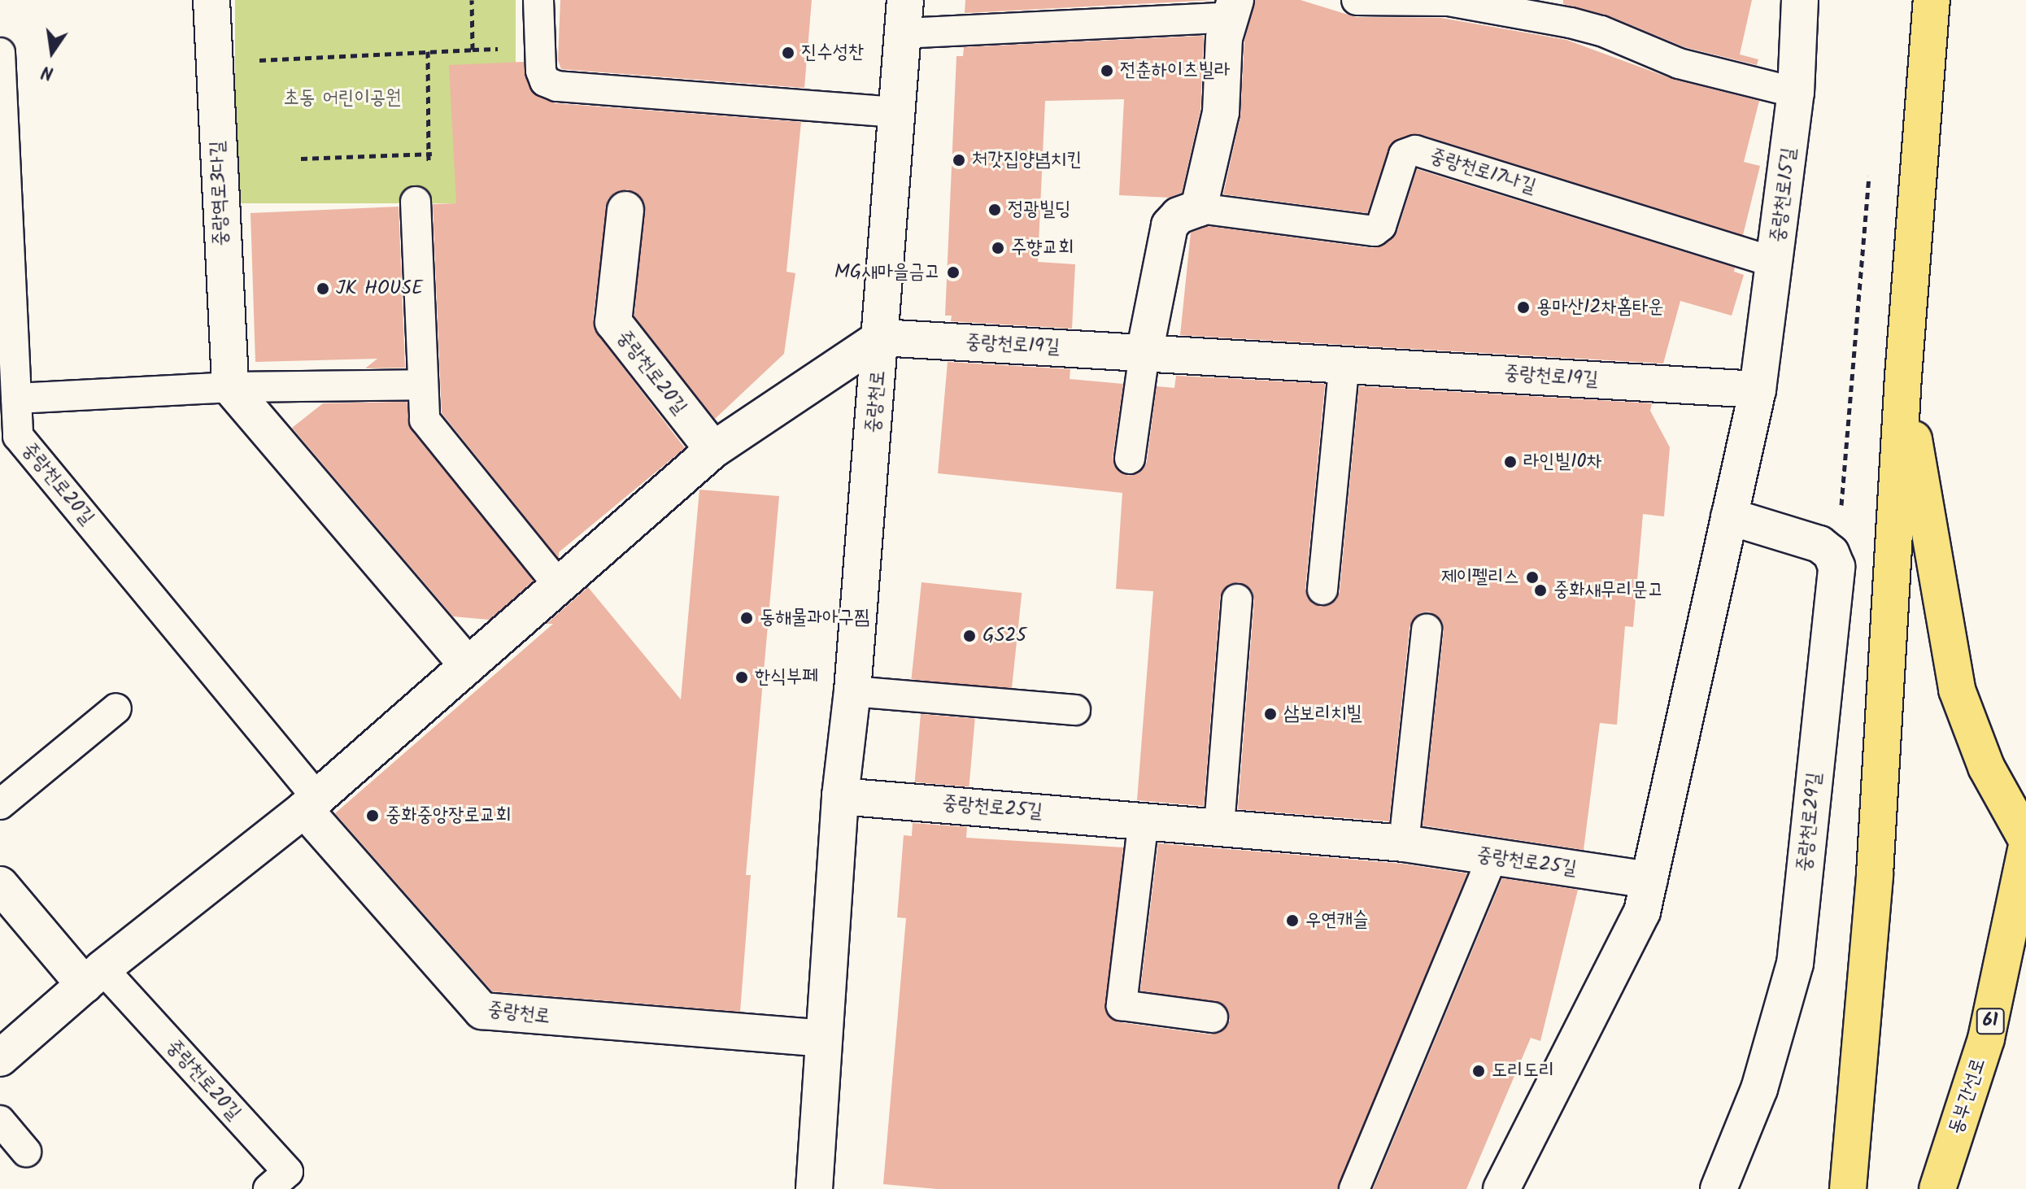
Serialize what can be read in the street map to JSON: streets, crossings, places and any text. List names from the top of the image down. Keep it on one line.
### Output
{"streets":{"highway":["61","동부간선로"],"street":["중랑역로3다길","중랑천로15길","중랑천로19길","중랑천로20길","중랑천로","중랑천로25길","중랑천로29길"],"lane":["중랑천로17나길"]},"crossings":[["중랑천로17나길","중랑천로15길"],["중랑천로15길","중랑천로19길"],["중랑천로19길","중랑천로"],["중랑천로20길","중랑천로"],["중랑천로","중랑천로25길"]],"parks":["초동 어린이공원"],"places":["진수성찬","전춘하이츠빌라","처갓집양념치킨","정광빌딩","주향교회","MG새마을금고","JK HOUSE","용마산12차홈타운","라인빌10차","제이펠리스","중화새무리문고","동해물과아구찜","GS25","한식부페","삼보리치빌","중화중앙장로교회","우연캐슬","도리도리"],"north":"bottom"}
